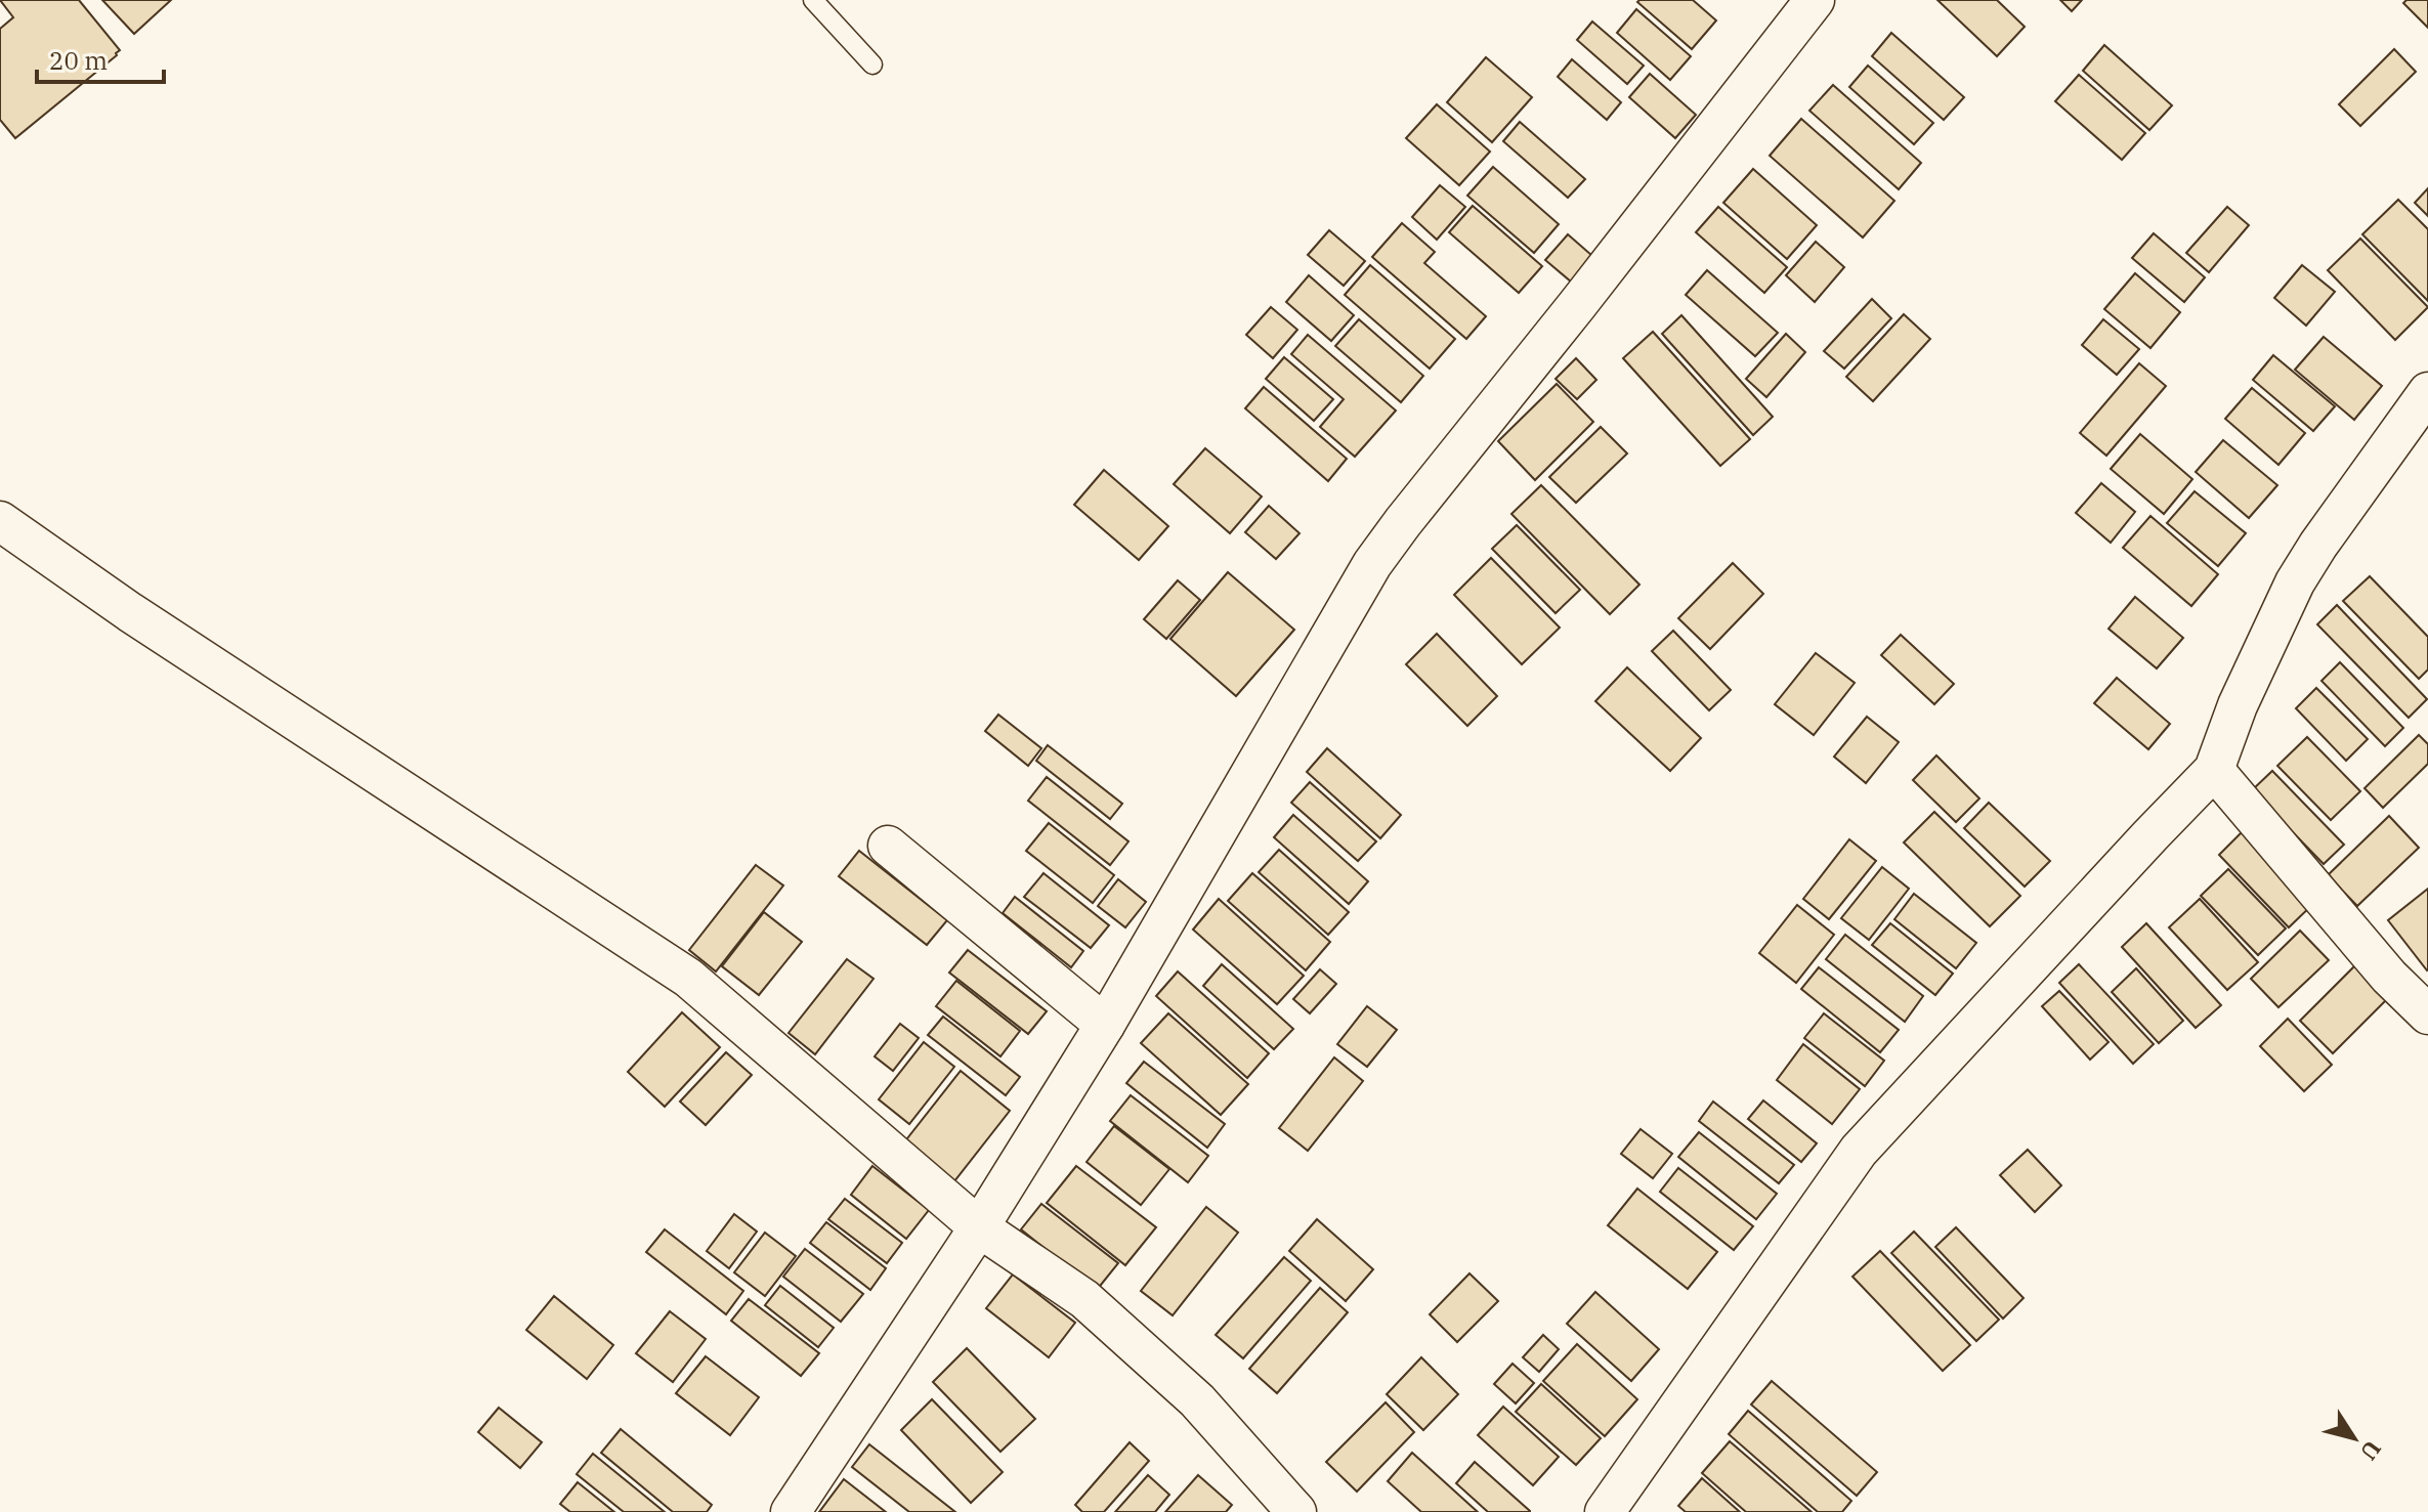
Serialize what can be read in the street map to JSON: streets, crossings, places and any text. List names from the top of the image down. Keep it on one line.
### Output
{"scale_bar":"20 m","north":"bottom right"}
